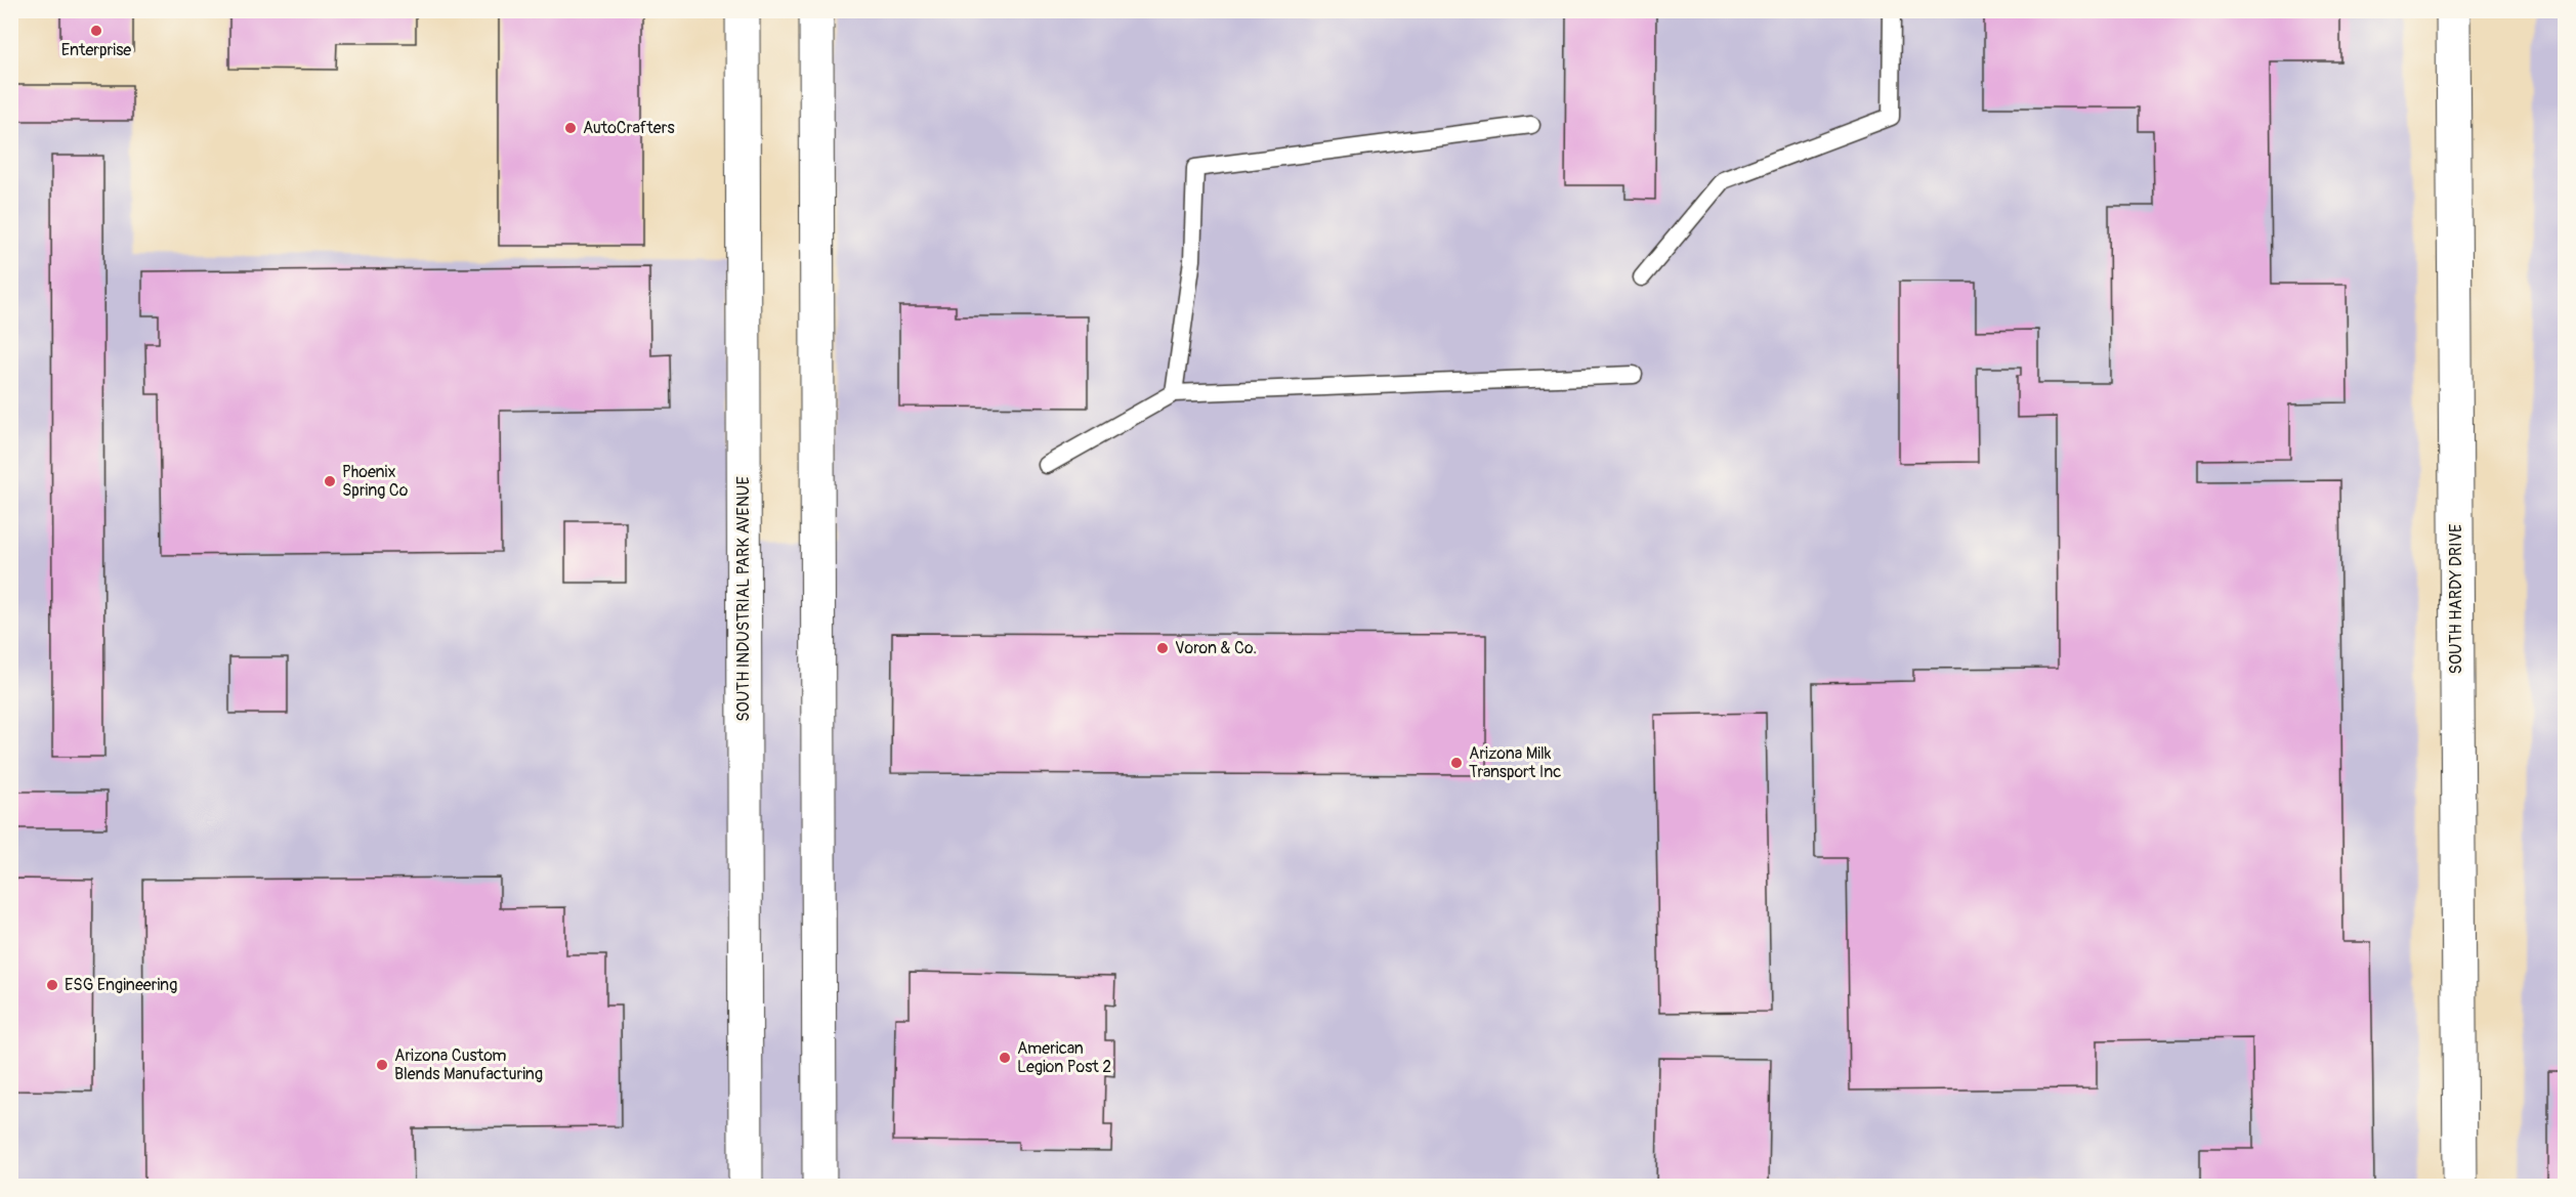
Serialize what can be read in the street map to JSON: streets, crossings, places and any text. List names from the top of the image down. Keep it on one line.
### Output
{"streets":{"street":["SOUTH INDUSTRIAL PARK AVENUE","SOUTH HARDY DRIVE"]},"places":["Enterprise","AutoCrafters","Phoenix Spring Co","Voron & Co.","Arizona Milk Transport Inc","ESG Engineering","American Legion Post 2","Arizona Custom Blends Manufacturing"]}
